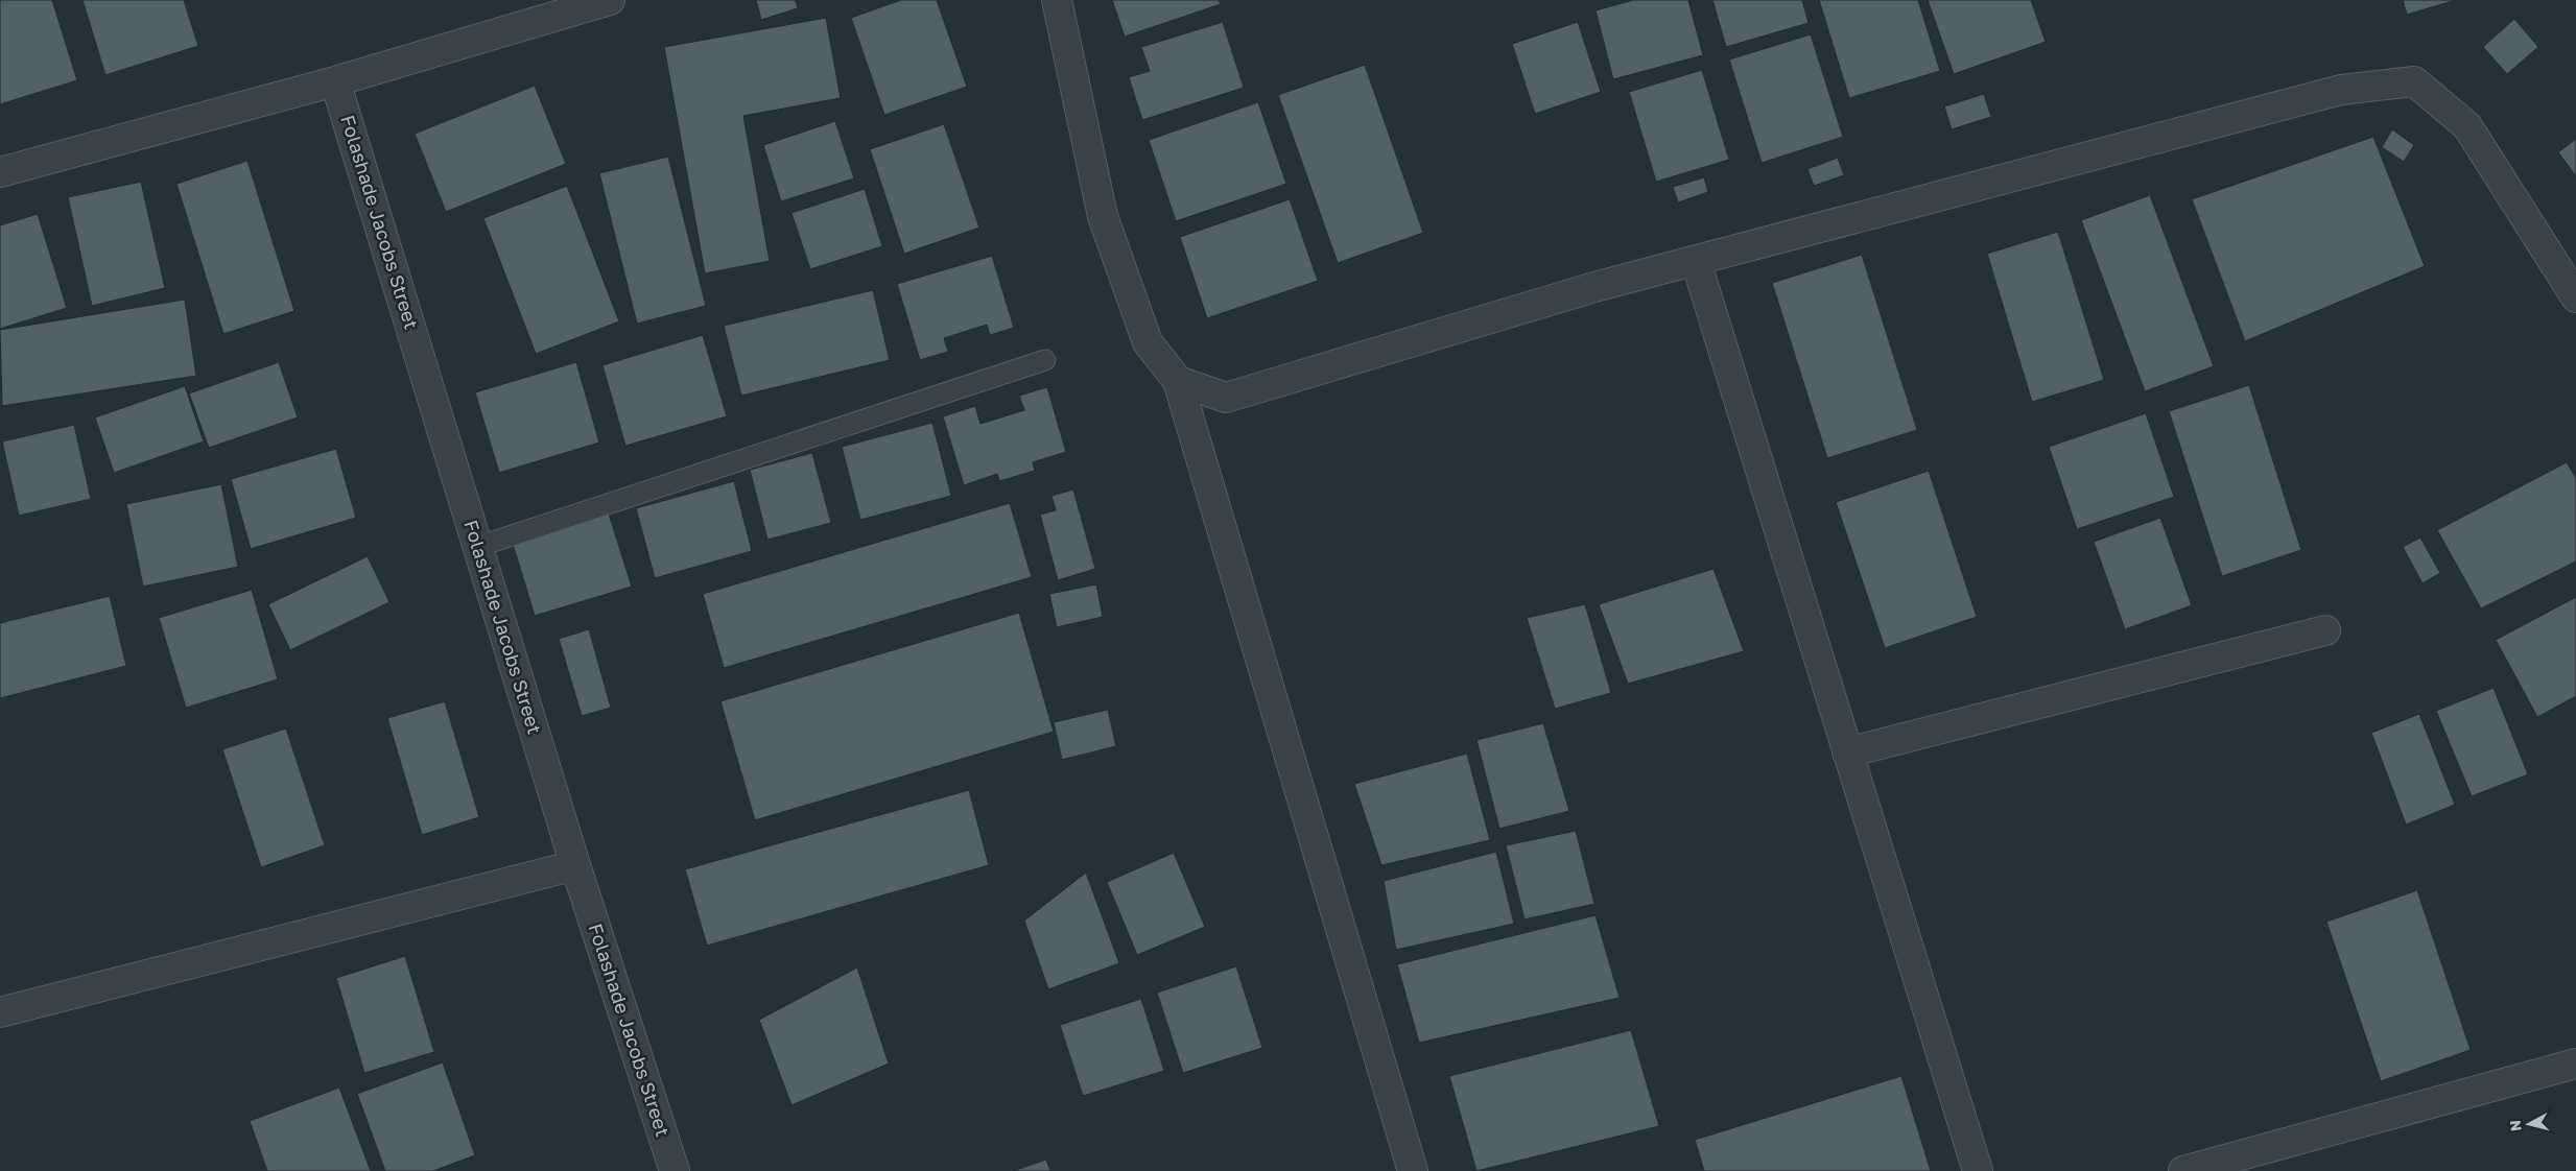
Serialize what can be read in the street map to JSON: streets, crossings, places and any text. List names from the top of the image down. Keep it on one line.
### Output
{"streets":{"street":["Folashade Jacobs Street"]},"north":"left"}
